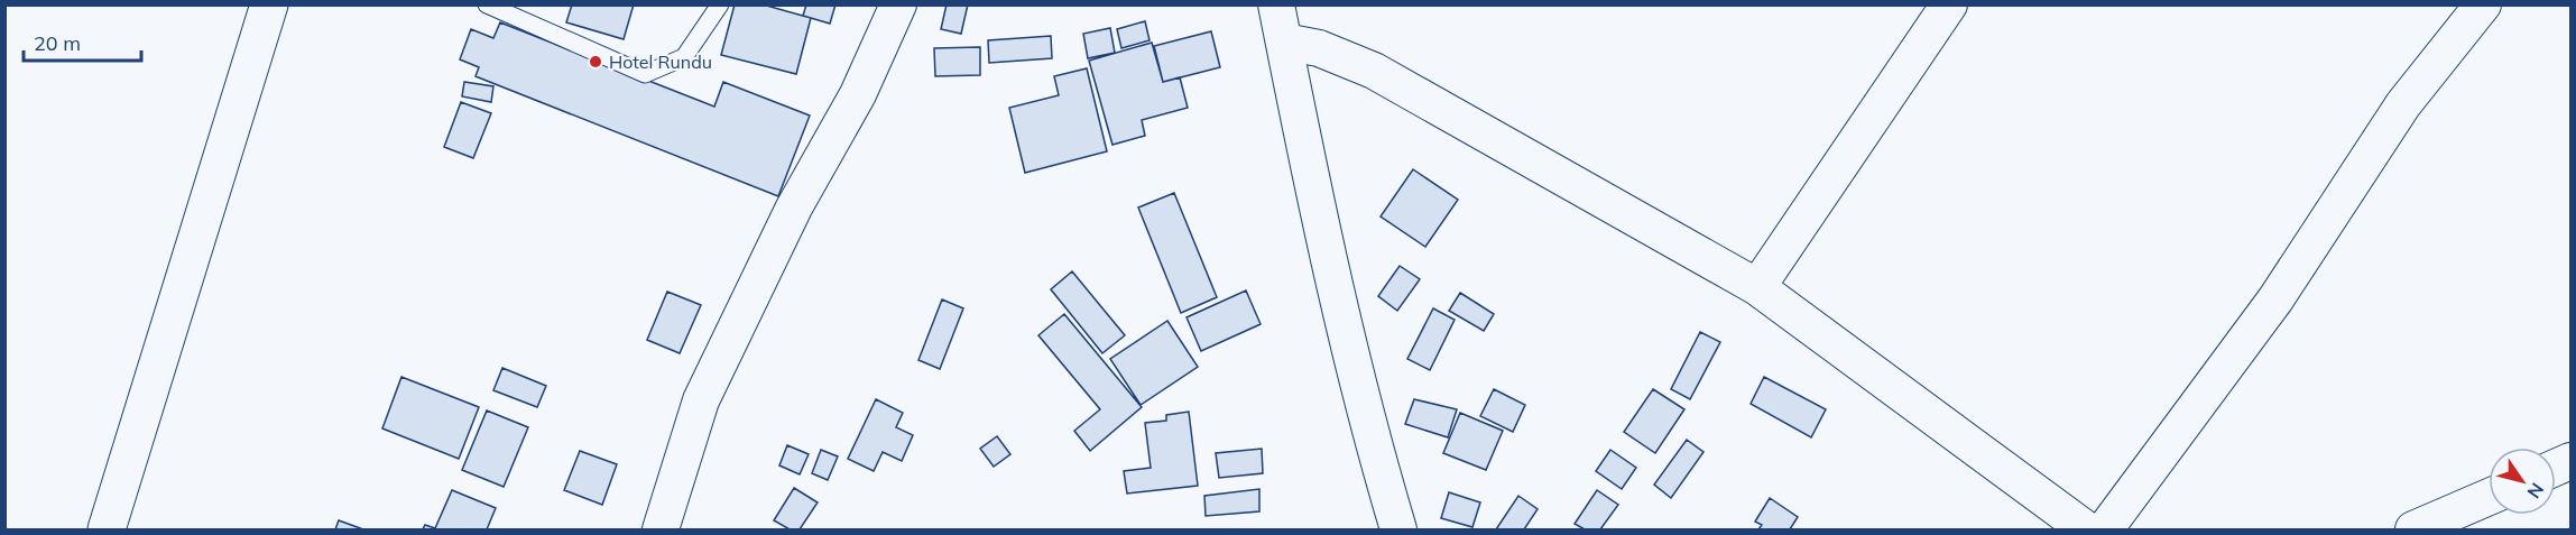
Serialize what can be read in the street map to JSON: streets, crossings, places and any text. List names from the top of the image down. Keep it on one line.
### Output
{"places":["Hotel Rundu"],"scale_bar":"20 m","north":"bottom right"}
